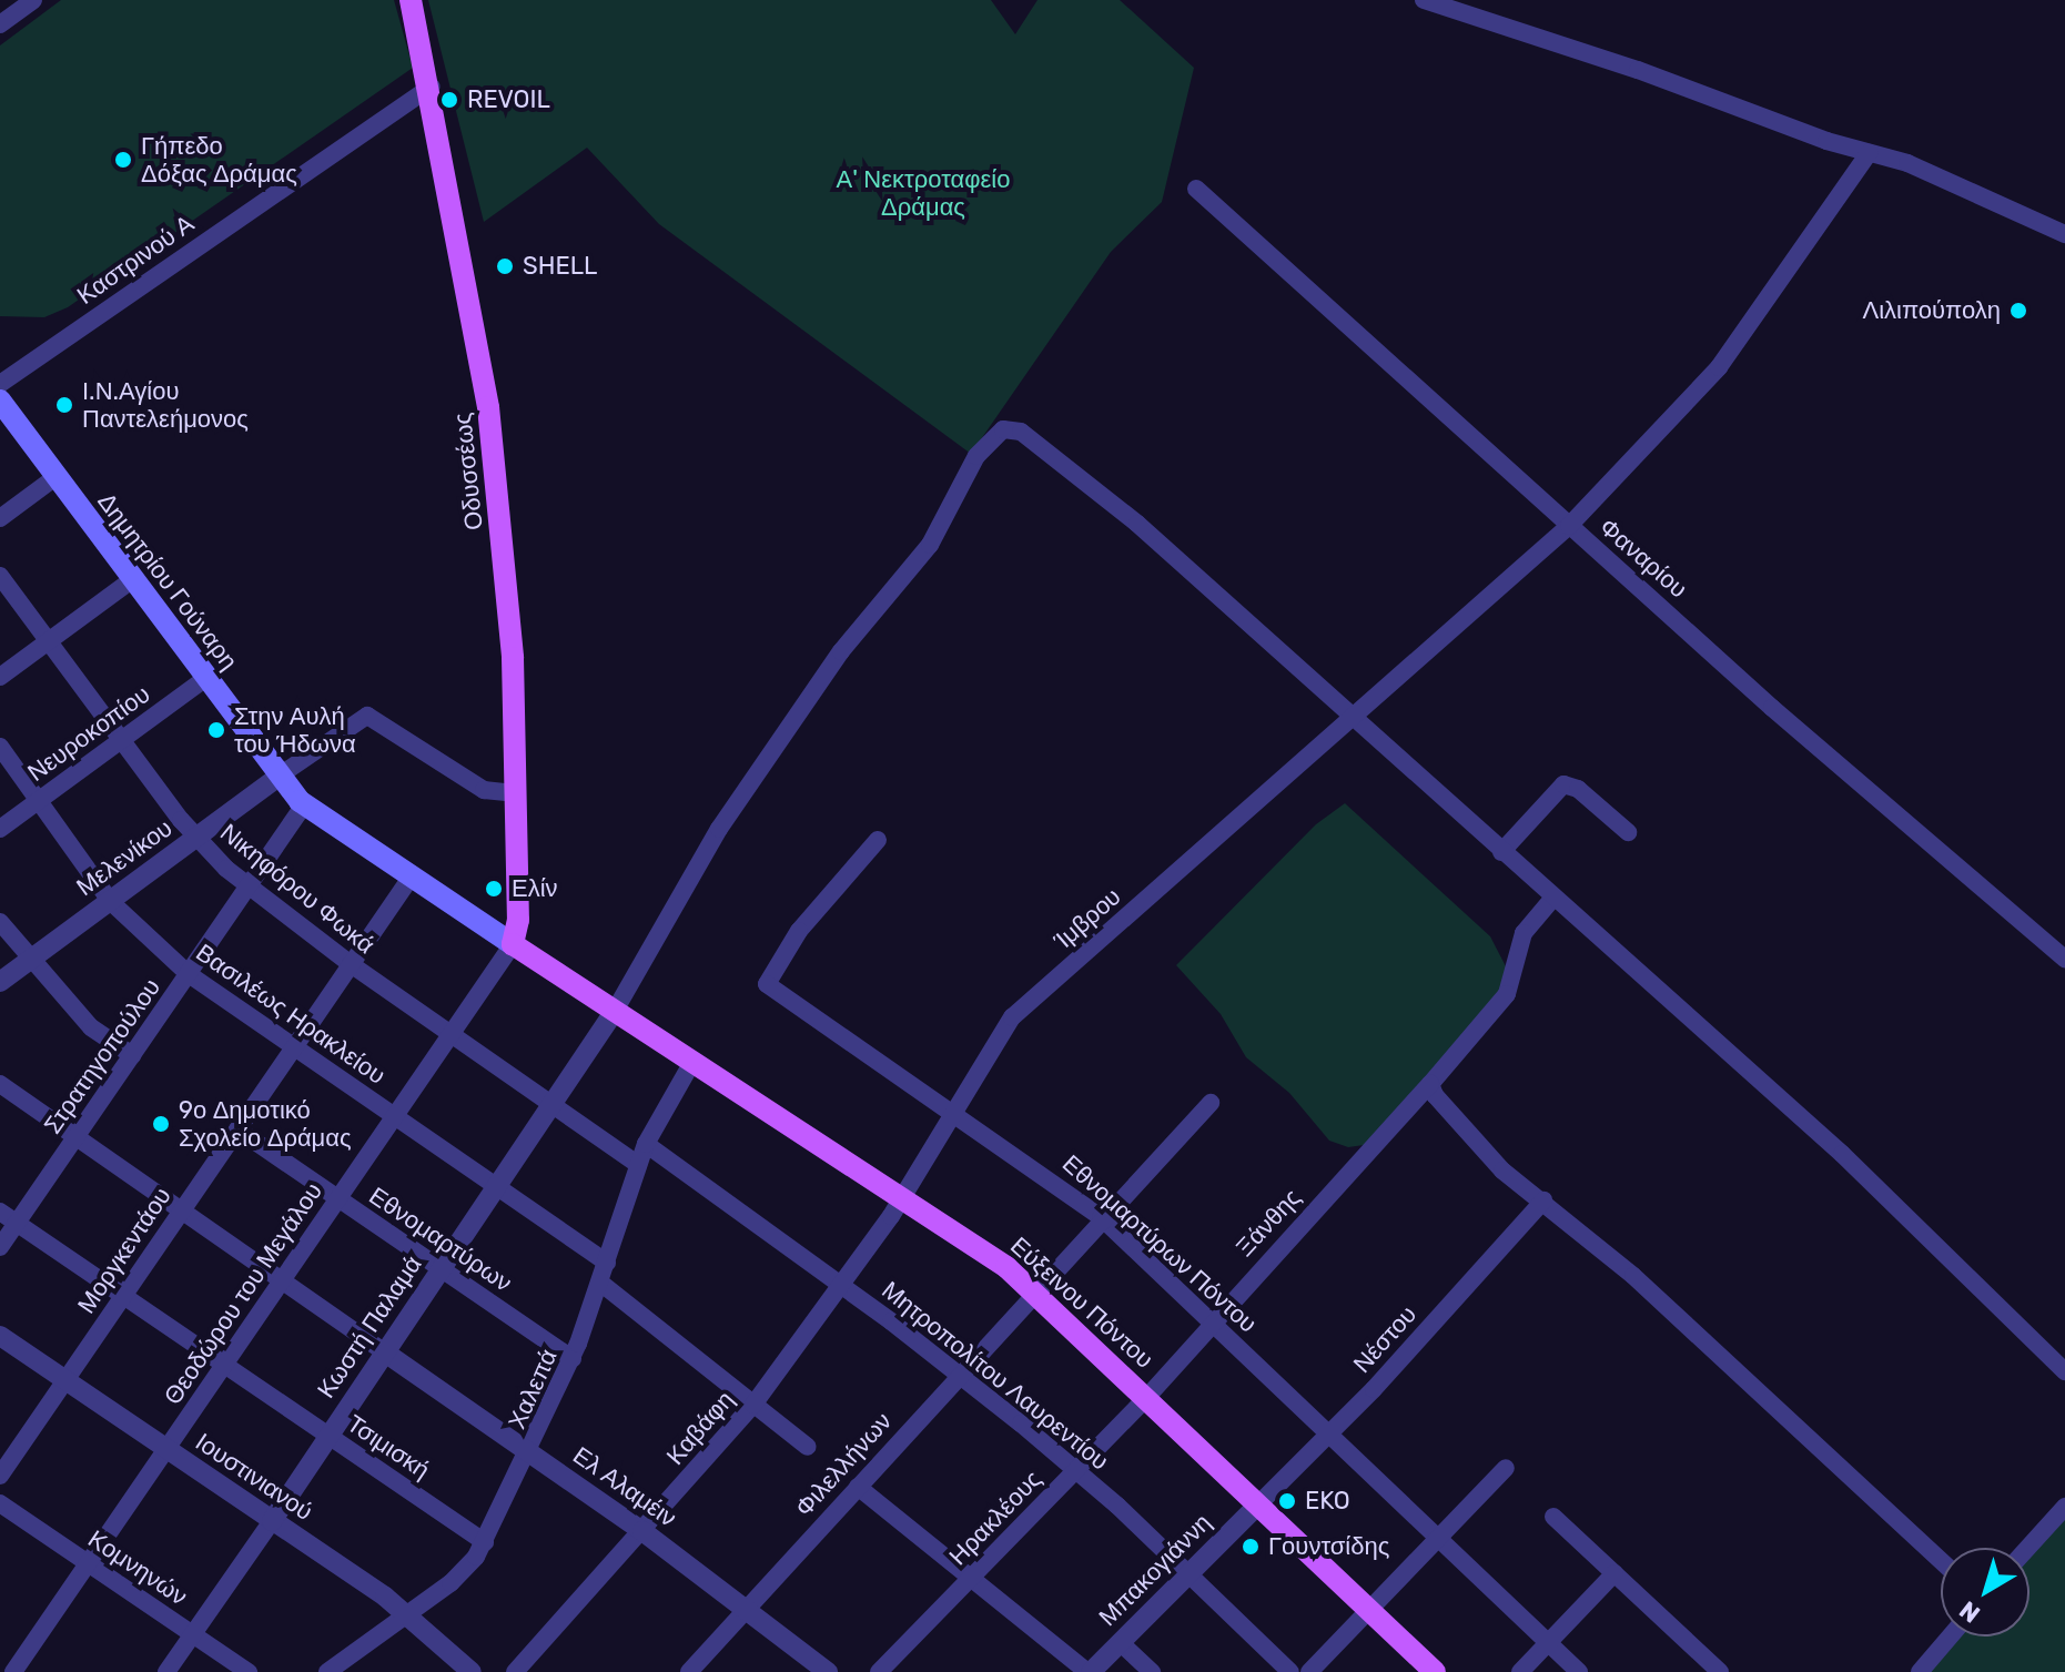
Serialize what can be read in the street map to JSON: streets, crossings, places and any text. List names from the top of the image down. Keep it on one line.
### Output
{"streets":{"main road":["Οδυσσέως","Δημητρίου Γούναρη","Εύξεινου Πόντου"],"street":["Καστρινού Α","Φαναρίου","Νευροκοπίου","Μελενίκου","Νικηφόρου Φωκά","Ίμβρου","Βασιλέως Ηρακλείου","Στρατηγοπούλου","Ξάνθης","Εθνομαρτύρων","Εθνομαρτύρων Πόντου","Μοργκεντάου","Θεοδώρου του Μεγάλου","Κωστή Παλαμά","Νέστου","Μητροπολίτου Λαυρεντίου","Χαλεπά","Καβάφη","Τσιμισκή","Φιλελλήνων","Ιουστινιανού","Ελ Αλαμέιν","Ηρακλέους","Κομνηνών","Μπακογιάννη"]},"crossings":[["Καστρινού Α","Οδυσσέως"],["Οδυσσέως","Δημητρίου Γούναρη"],["Οδυσσέως","Θεοδώρου του Μεγάλου"],["Οδυσσέως","Εύξεινου Πόντου"],["Φαναρίου","Ίμβρου"],["Δημητρίου Γούναρη","Νευροκοπίου"],["Δημητρίου Γούναρη","Μελενίκου"],["Δημητρίου Γούναρη","Στρατηγοπούλου"],["Δημητρίου Γούναρη","Μοργκεντάου"],["Δημητρίου Γούναρη","Θεοδώρου του Μεγάλου"],["Δημητρίου Γούναρη","Εύξεινου Πόντου"],["Νευροκοπίου","Νικηφόρου Φωκά"],["Νευροκοπίου","Βασιλέως Ηρακλείου"],["Μελενίκου","Νικηφόρου Φωκά"],["Μελενίκου","Βασιλέως Ηρακλείου"],["Νικηφόρου Φωκά","Στρατηγοπούλου"],["Νικηφόρου Φωκά","Μοργκεντάου"],["Νικηφόρου Φωκά","Θεοδώρου του Μεγάλου"],["Νικηφόρου Φωκά","Κωστή Παλαμά"],["Νικηφόρου Φωκά","Χαλεπά"],["Ίμβρου","Εθνομαρτύρων Πόντου"],["Ίμβρου","Εύξεινου Πόντου"],["Ίμβρου","Καβάφη"],["Βασιλέως Ηρακλείου","Στρατηγοπούλου"],["Βασιλέως Ηρακλείου","Μοργκεντάου"],["Βασιλέως Ηρακλείου","Θεοδώρου του Μεγάλου"],["Βασιλέως Ηρακλείου","Κωστή Παλαμά"],["Βασιλέως Ηρακλείου","Χαλεπά"],["Στρατηγοπούλου","Τσιμισκή"],["Ξάνθης","Εθνομαρτύρων Πόντου"],["Ξάνθης","Εύξεινου Πόντου"],["Ξάνθης","Ηρακλέους"],["Εθνομαρτύρων","Μοργκεντάου"],["Εθνομαρτύρων","Θεοδώρου του Μεγάλου"],["Εθνομαρτύρων","Κωστή Παλαμά"],["Εθνομαρτύρων","Χαλεπά"],["Εθνομαρτύρων Πόντου","Νέστου"],["Εθνομαρτύρων Πόντου","Φιλελλήνων"],["Μοργκεντάου","Τσιμισκή"],["Μοργκεντάου","Ιουστινιανού"],["Θεοδώρου του Μεγάλου","Εύξεινου Πόντου"],["Θεοδώρου του Μεγάλου","Τσιμισκή"],["Θεοδώρου του Μεγάλου","Ιουστινιανού"],["Θεοδώρου του Μεγάλου","Κομνηνών"],["Εύξεινου Πόντου","Κωστή Παλαμά"],["Εύξεινου Πόντου","Νέστου"],["Εύξεινου Πόντου","Χαλεπά"],["Εύξεινου Πόντου","Καβάφη"],["Εύξεινου Πόντου","Φιλελλήνων"],["Εύξεινου Πόντου","Ηρακλέους"],["Εύξεινου Πόντου","Μπακογιάννη"],["Κωστή Παλαμά","Τσιμισκή"],["Κωστή Παλαμά","Ιουστινιανού"],["Κωστή Παλαμά","Ελ Αλαμέιν"],["Κωστή Παλαμά","Κομνηνών"],["Νέστου","Μπακογιάννη"],["Μητροπολίτου Λαυρεντίου","Χαλεπά"],["Μητροπολίτου Λαυρεντίου","Καβάφη"],["Μητροπολίτου Λαυρεντίου","Φιλελλήνων"],["Μητροπολίτου Λαυρεντίου","Ηρακλέους"],["Μητροπολίτου Λαυρεντίου","Μπακογιάννη"],["Χαλεπά","Τσιμισκή"],["Χαλεπά","Ιουστινιανού"],["Χαλεπά","Ελ Αλαμέιν"],["Καβάφη","Ελ Αλαμέιν"],["Φιλελλήνων","Ελ Αλαμέιν"]],"parks":["Α' Νεκτροταφείο Δράμας"],"places":["REVOIL","Γήπεδο Δόξας Δράμας","SHELL","Λιλιπούπολη","Ι.Ν.Αγίου Παντελεήμονος","Στην Αυλή του Ήδωνα","Ελίν","9ο Δημοτικό Σχολείο Δράμας","EKO","Γουντσίδης"],"north":"bottom left"}
